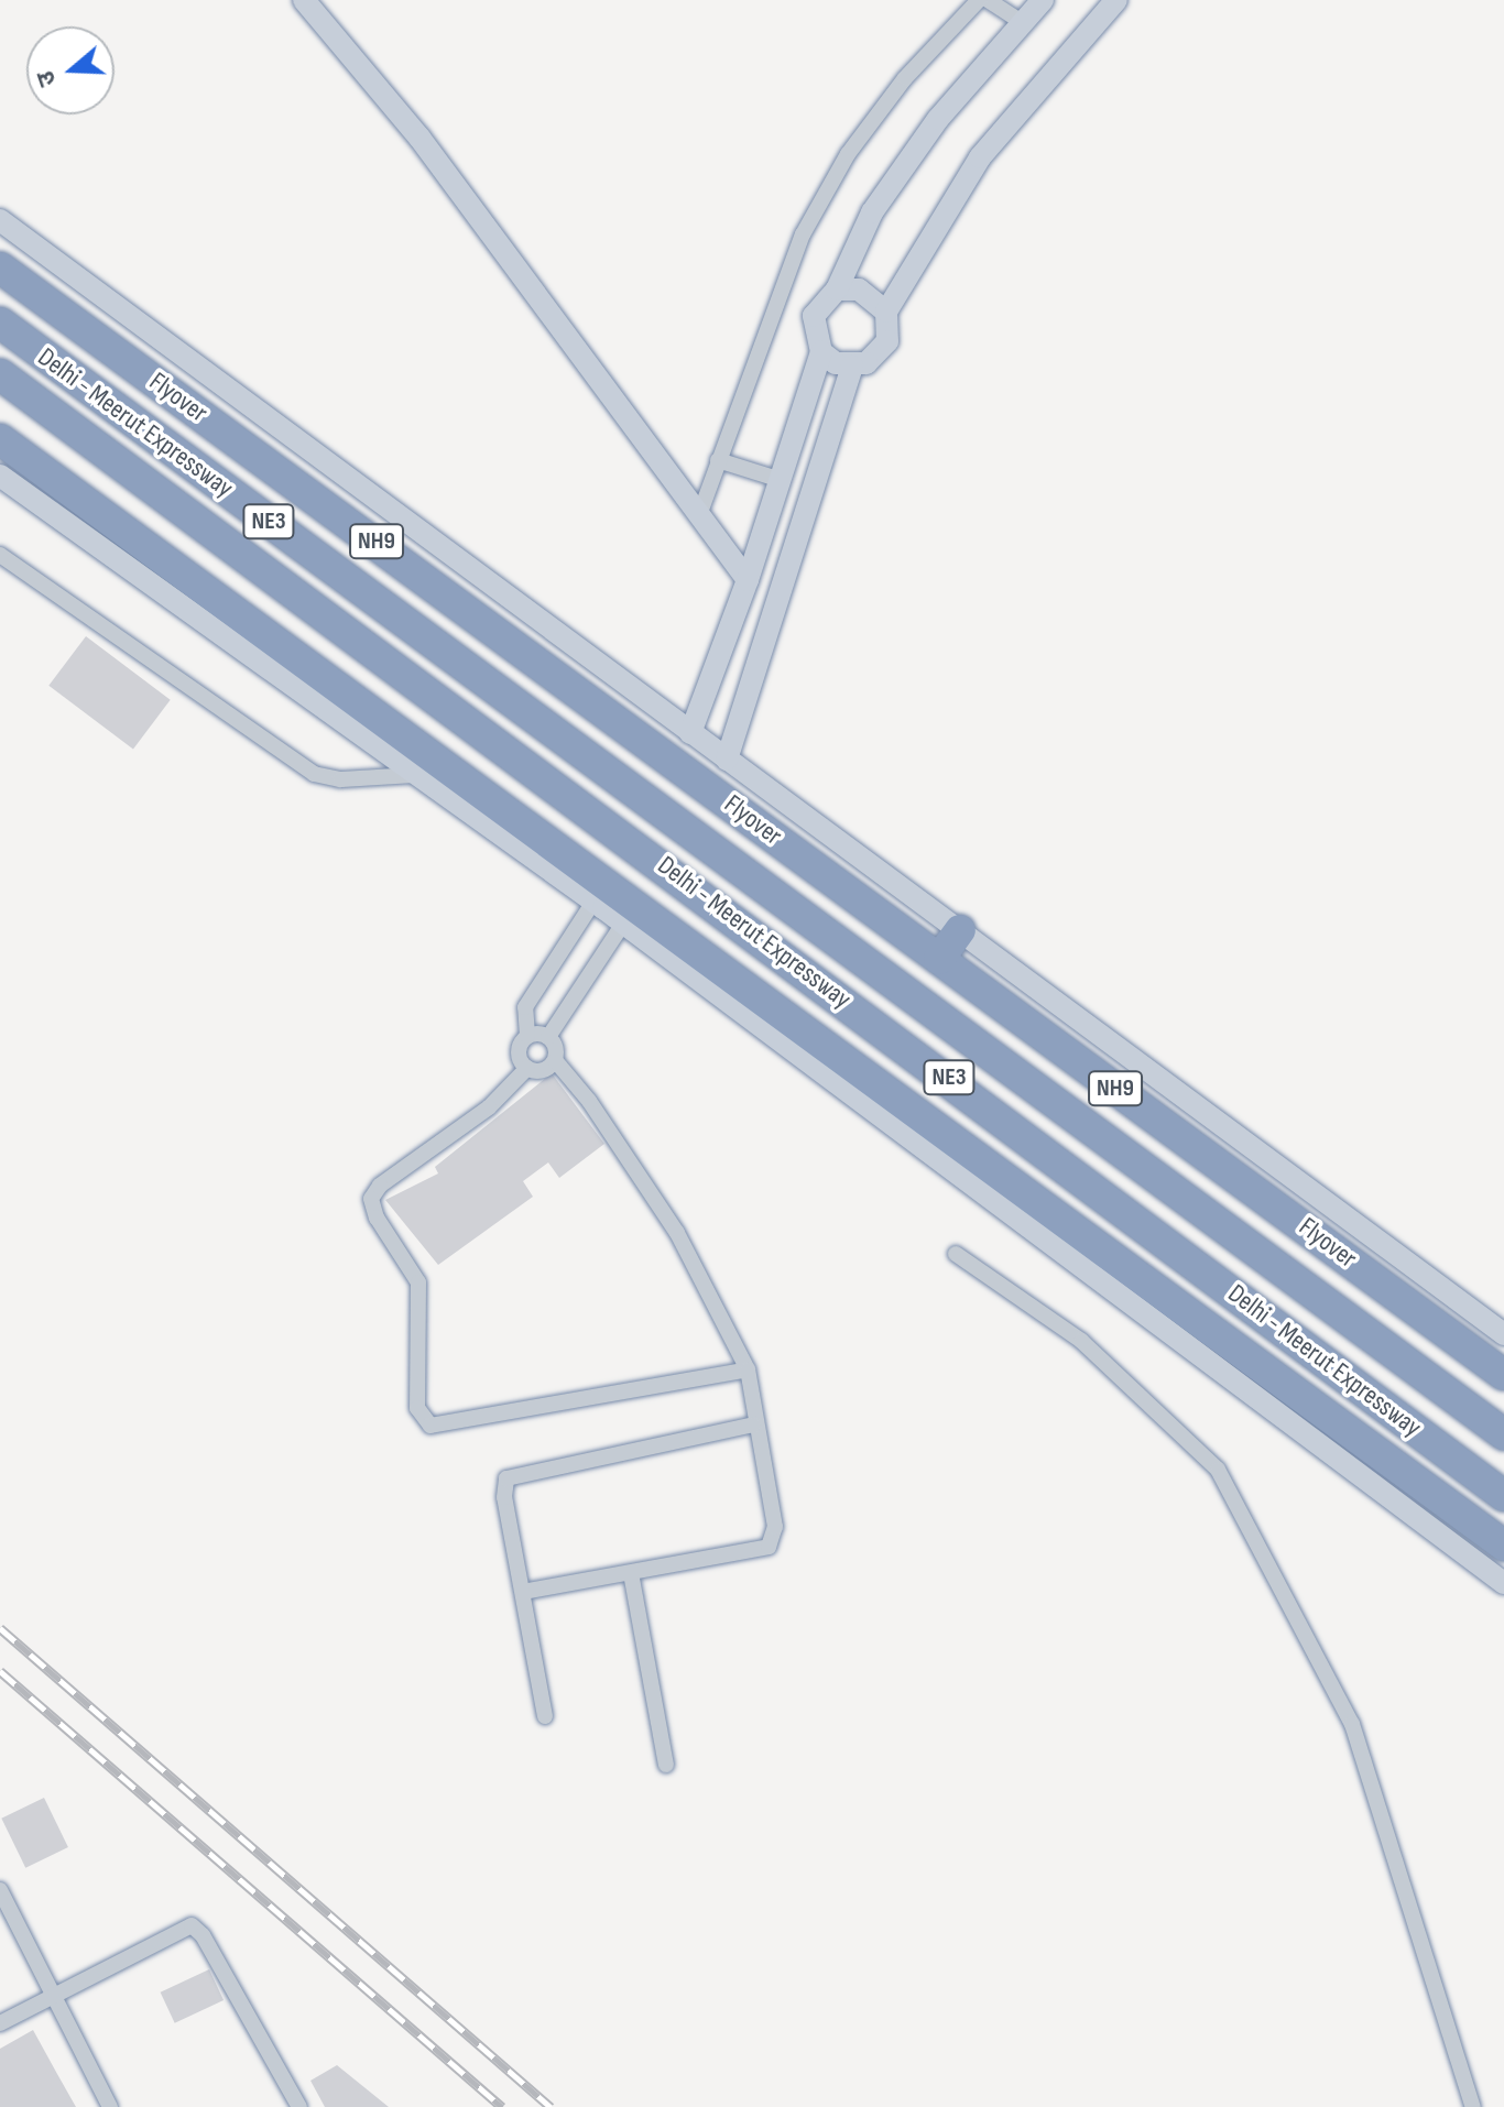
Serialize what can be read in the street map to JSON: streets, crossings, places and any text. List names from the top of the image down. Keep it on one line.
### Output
{"streets":{"highway":["Flyover","Delhi - Meerut Expressway","NE3","NH9"]},"north":"left"}
